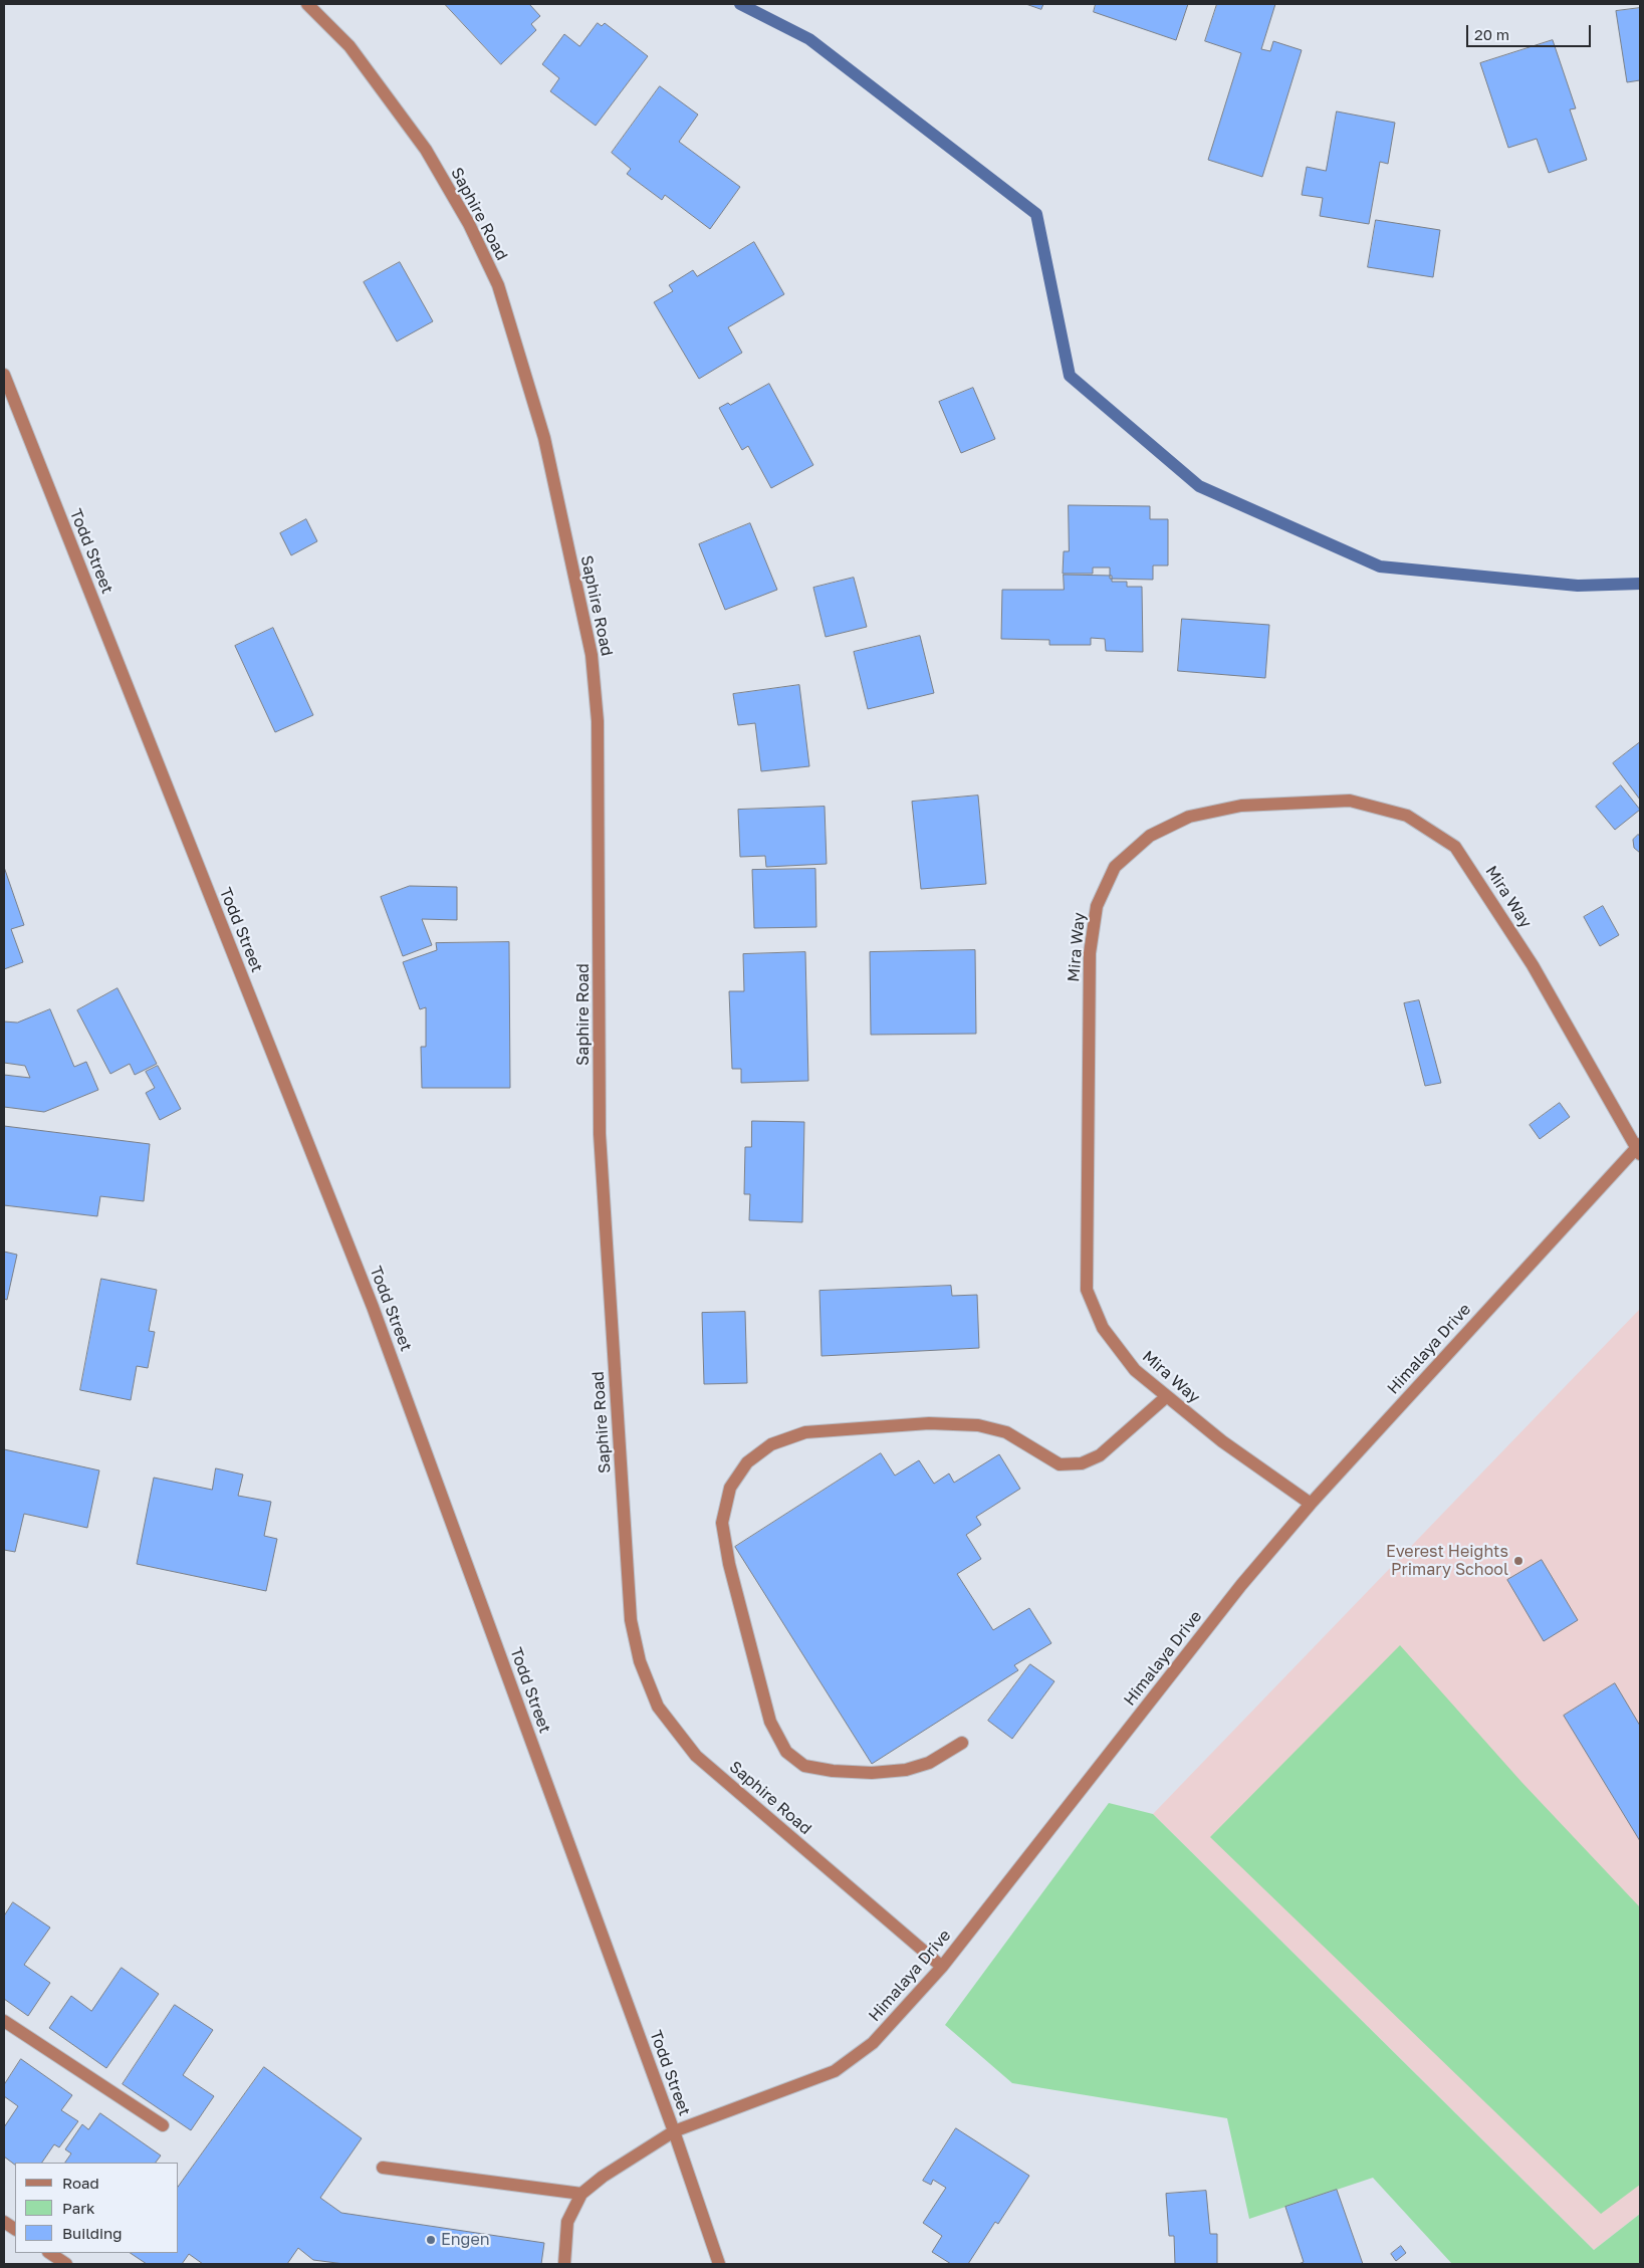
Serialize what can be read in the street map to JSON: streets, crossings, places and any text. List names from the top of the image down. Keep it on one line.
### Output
{"streets":{"street":["Saphire Road","Todd Street","Mira Way","Himalaya Drive"]},"crossings":[["Saphire Road","Himalaya Drive"],["Todd Street","Himalaya Drive"],["Mira Way","Himalaya Drive"]],"places":["Everest Heights Primary School","Engen"],"legend":["Road","Park","Building"],"scale_bar":"20 m"}
